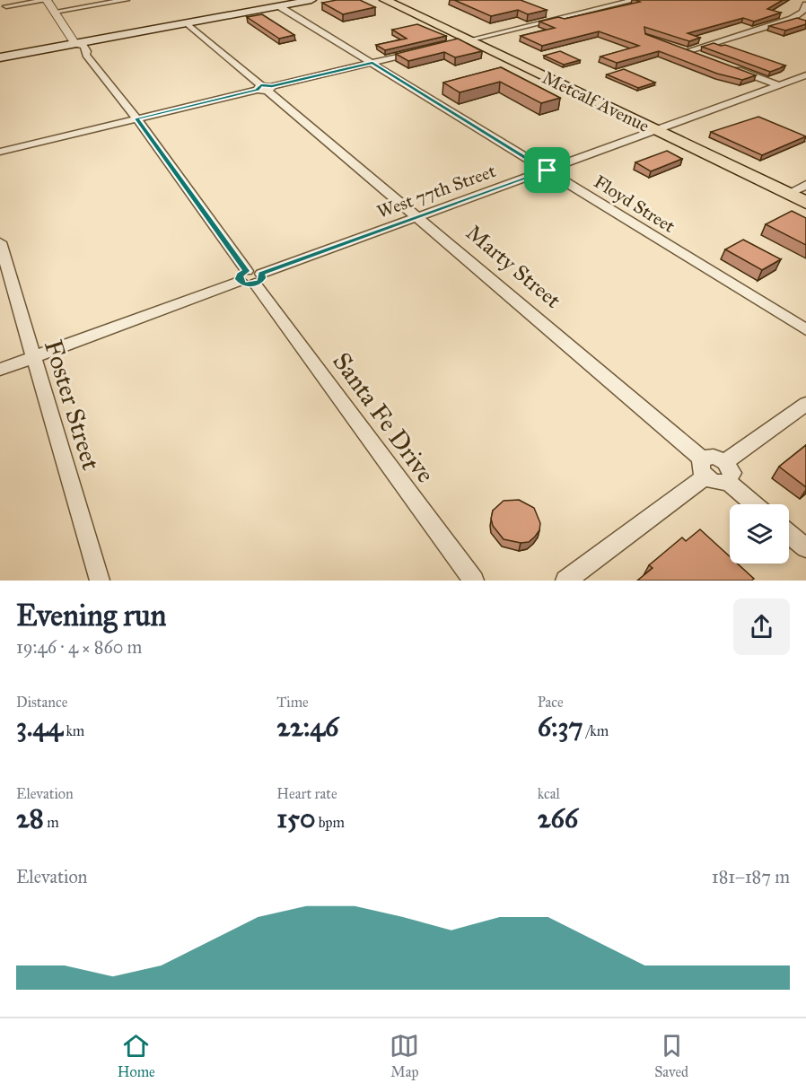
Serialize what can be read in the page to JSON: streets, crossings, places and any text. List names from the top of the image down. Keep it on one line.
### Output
{"streets":{"main road":["Metcalf Avenue"],"street":["West 77th Street","Floyd Street","Marty Street","Foster Street","Santa Fe Drive"]},"crossings":[["Metcalf Avenue","West 77th Street"],["West 77th Street","Floyd Street"],["West 77th Street","Marty Street"],["West 77th Street","Foster Street"],["West 77th Street","Santa Fe Drive"]],"page":{"heading":["Evening run","19:46 · 4 × 860 m"],"stats":[["Distance","3.44 km"],["Time","22:46"],["Pace","6:37 /km"],["Elevation","28 m"],["Heart rate","150 bpm"],["kcal","266"]],"chart":["Elevation","181–187 m"],"tabs":["Home","Map","Saved"]}}
